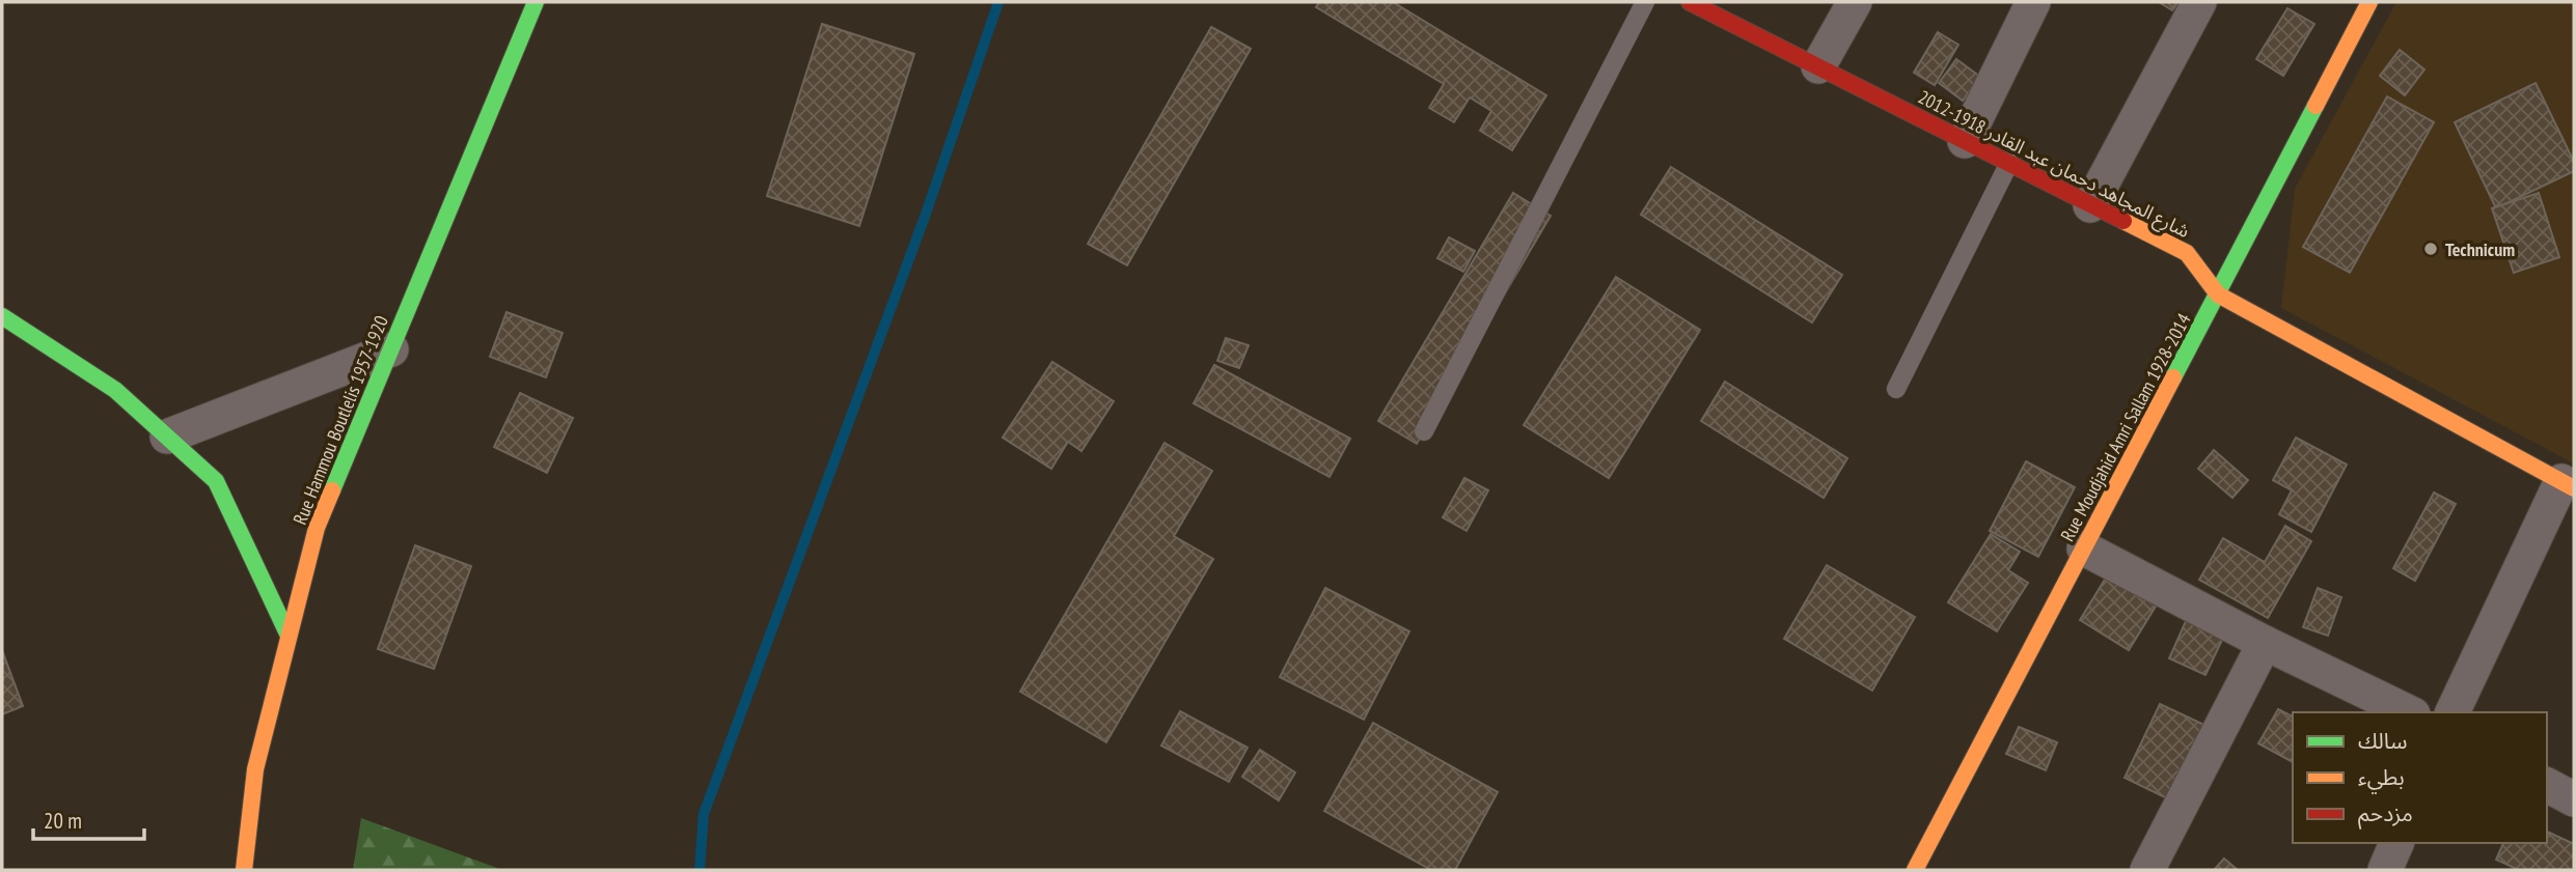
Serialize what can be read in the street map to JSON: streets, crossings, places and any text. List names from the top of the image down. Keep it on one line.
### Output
{"streets":{"street":["شارع المجاهد دحمان عبد القادر 1918-2012","Rue Hammou Boutlelis 1957-1920","Rue Moudjahid Amri Sallam 1928-2014"]},"crossings":[["شارع المجاهد دحمان عبد القادر 1918-2012","Rue Moudjahid Amri Sallam 1928-2014"]],"places":["Technicum"],"legend":["سالك","بطيء","مزدحم"],"scale_bar":"20 m"}
